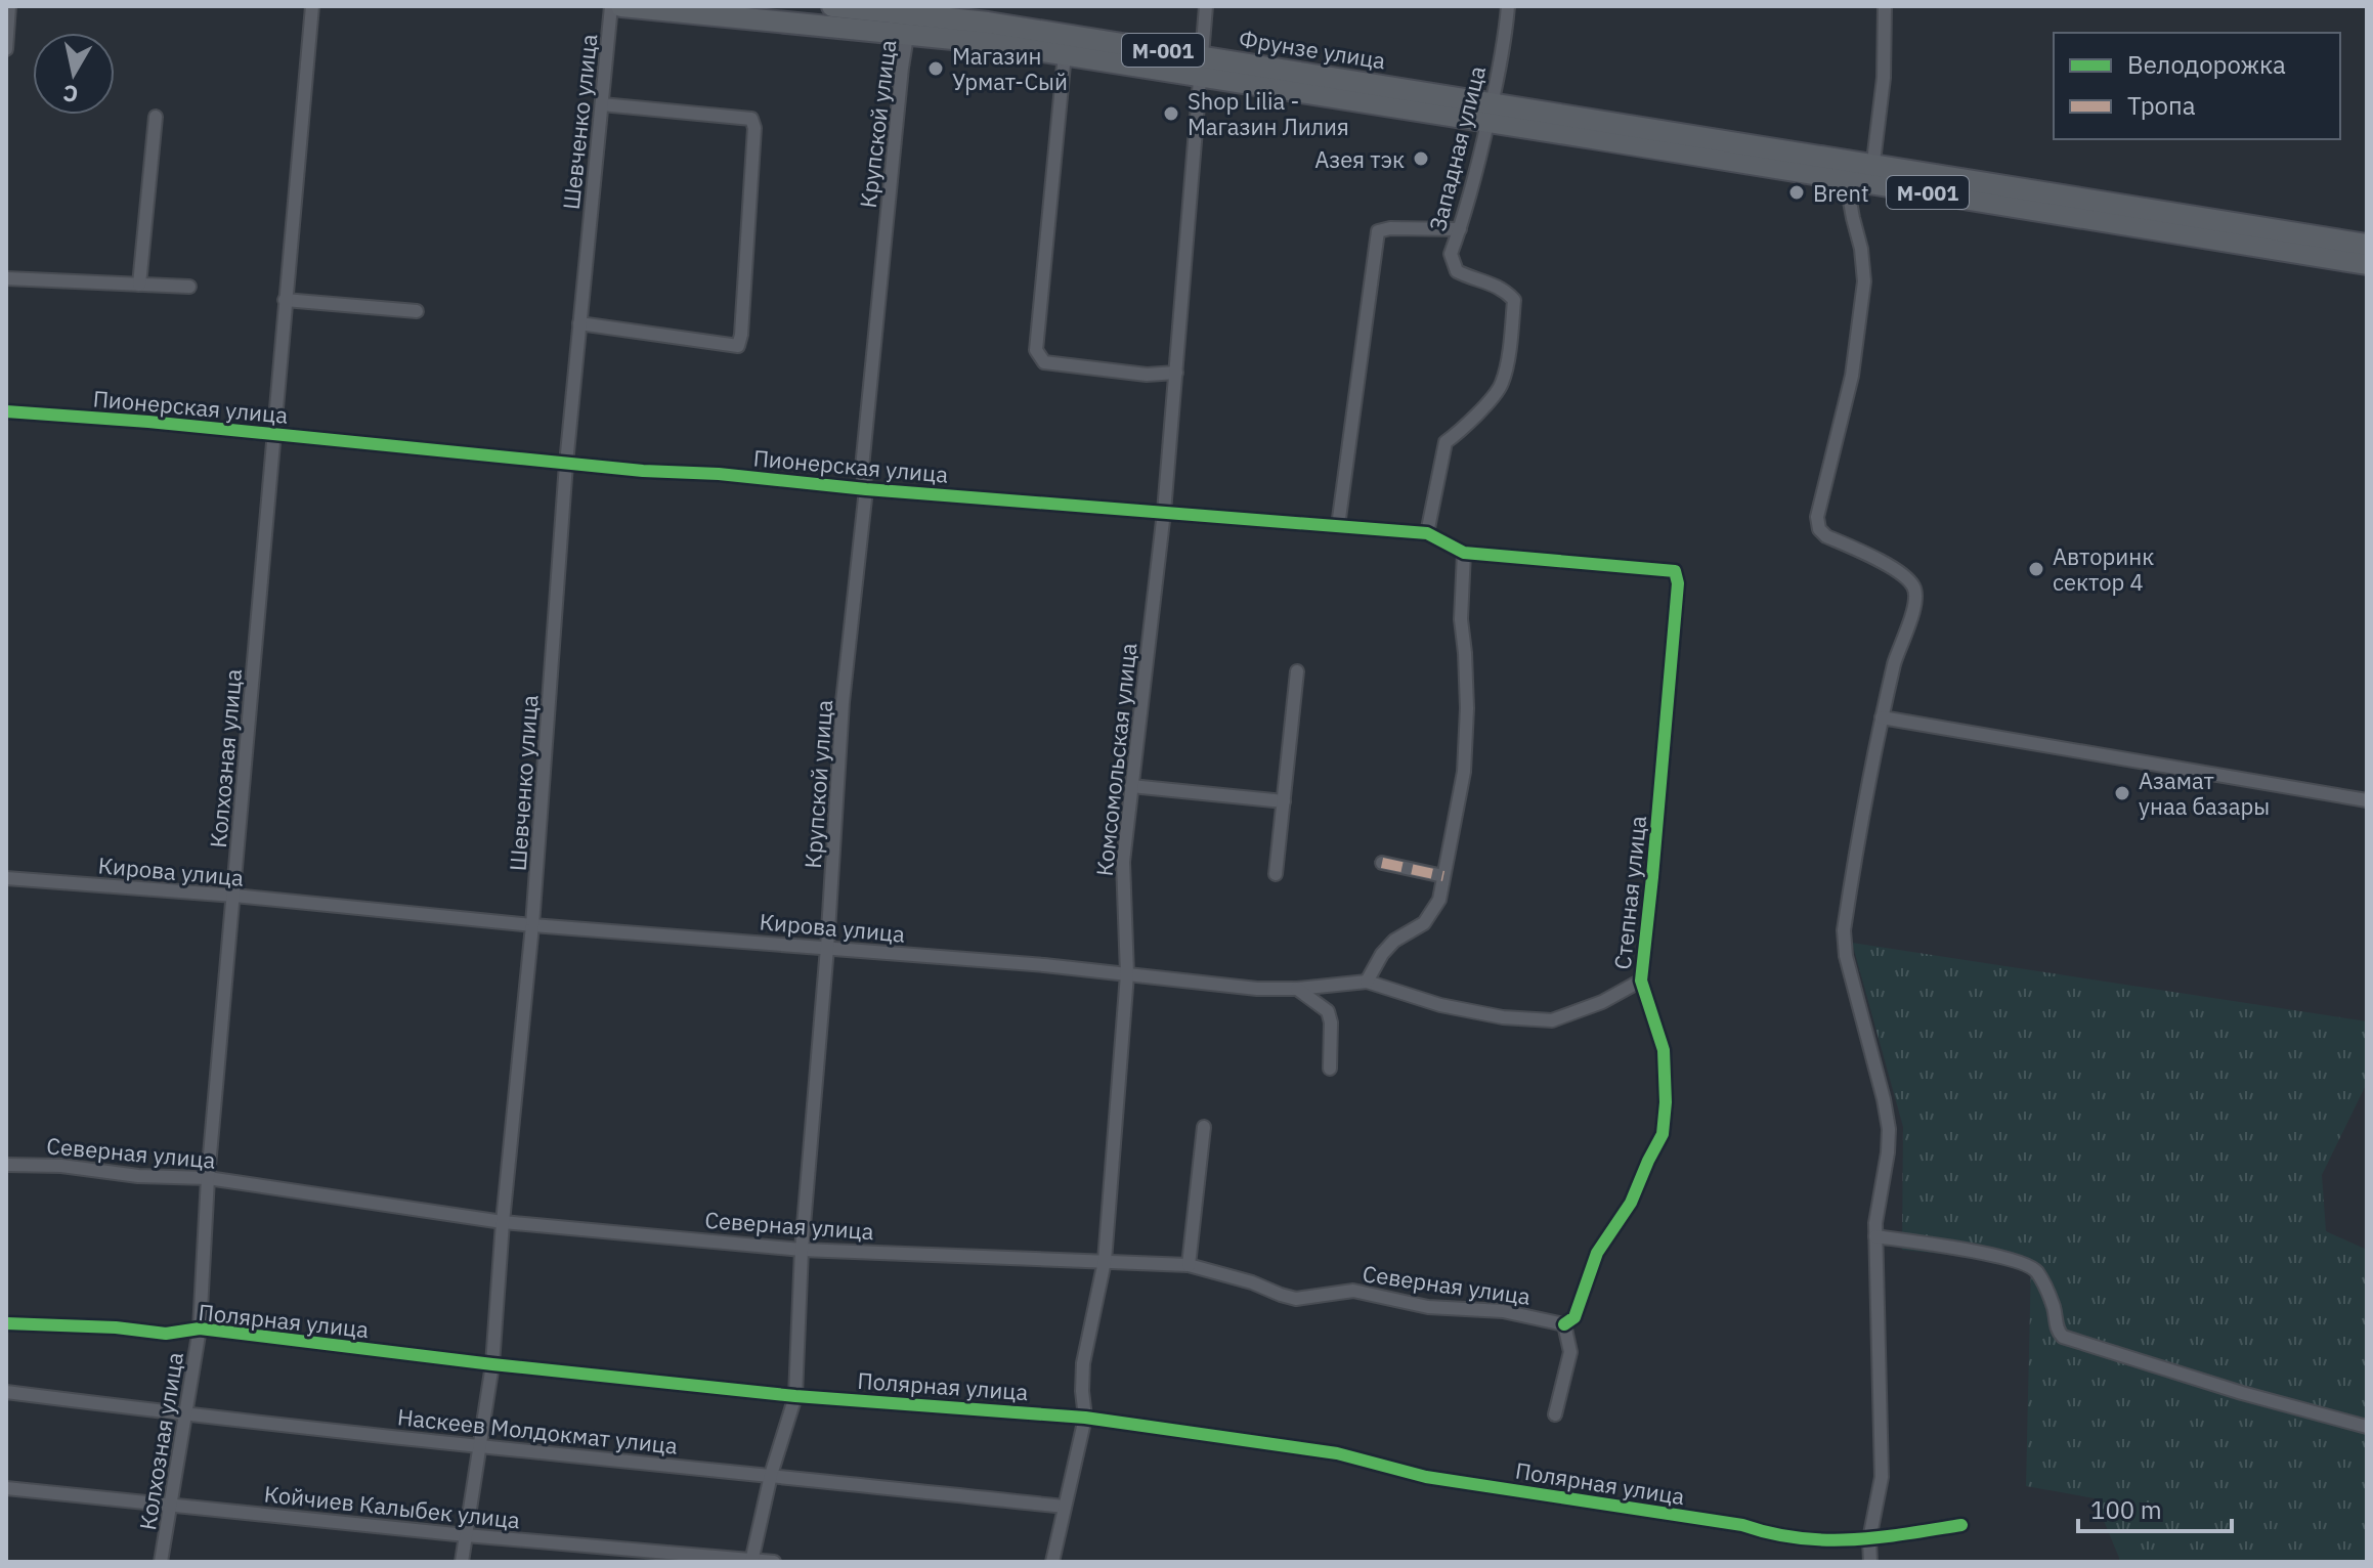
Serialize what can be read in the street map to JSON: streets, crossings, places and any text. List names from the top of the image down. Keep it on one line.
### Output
{"streets":{"main road":["Фрунзе улица","M-001"],"street":["Шевченко улица","Крупской улица","Западная улица","Пионерская улица","Колхозная улица","Комсомольская улица","Кирова улица","Степная улица","Северная улица","Полярная улица","Наскеев Молдокмат улица","Койчиев Калыбек улица"]},"crossings":[["Фрунзе улица","M-001"],["Фрунзе улица","Крупской улица"],["Фрунзе улица","Западная улица"],["Фрунзе улица","Комсомольская улица"],["M-001","Западная улица"],["Шевченко улица","Пионерская улица"],["Шевченко улица","Кирова улица"],["Шевченко улица","Северная улица"],["Шевченко улица","Полярная улица"],["Шевченко улица","Наскеев Молдокмат улица"],["Шевченко улица","Койчиев Калыбек улица"],["Крупской улица","Пионерская улица"],["Крупской улица","Кирова улица"],["Крупской улица","Северная улица"],["Крупской улица","Полярная улица"],["Крупской улица","Наскеев Молдокмат улица"],["Крупской улица","Койчиев Калыбек улица"],["Западная улица","Пионерская улица"],["Пионерская улица","Колхозная улица"],["Пионерская улица","Комсомольская улица"],["Пионерская улица","Степная улица"],["Колхозная улица","Кирова улица"],["Колхозная улица","Северная улица"],["Колхозная улица","Полярная улица"],["Колхозная улица","Наскеев Молдокмат улица"],["Колхозная улица","Койчиев Калыбек улица"],["Комсомольская улица","Кирова улица"],["Комсомольская улица","Северная улица"],["Комсомольская улица","Полярная улица"],["Комсомольская улица","Наскеев Молдокмат улица"],["Кирова улица","Степная улица"],["Степная улица","Северная улица"]],"places":["Магазин Урмат-Сый","Shop Lilia - Магазин Лилия","Азея тэк","Brent","Авторинк сектор 4","Азамат унаа базары"],"legend":["Велодорожка","Тропа"],"scale_bar":"100 m","north":"bottom"}
